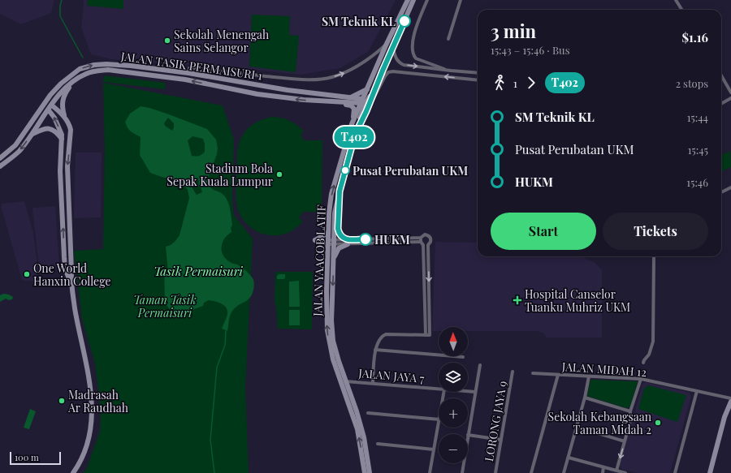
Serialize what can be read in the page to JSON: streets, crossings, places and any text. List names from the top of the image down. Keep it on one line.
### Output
{"streets":{"street":["JALAN TASIK PERMAISURI 1","JALAN YAACOB LATIF","JALAN MIDAH 12","JALAN JAYA 7","LORONG JAYA 9"]},"crossings":[["JALAN TASIK PERMAISURI 1","JALAN YAACOB LATIF"],["JALAN YAACOB LATIF","JALAN JAYA 7"]],"water":["Tasik Permaisuri"],"parks":["Taman Tasik Permaisuri"],"places":{"other":["SM Teknik KL","Sekolah Menengah Sains Selangor","Pusat Perubatan UKM","Stadium Bola Sepak Kuala Lumpur","HUKM","One World Hanxin College","Madrasah Ar Raudhah","Sekolah Kebangsaan Taman Midah 2"],"health":["Hospital Canselor Tuanku Muhriz UKM"]},"lines":["bus line T402"],"scale_bar":"100 m","north":"top","page":{"on_map":"T402","heading":["3 min","15:43 – 15:46 · Bus","$1.16"],"legs":["1","T402","2 stops"],"list":[{"name":"SM Teknik KL","value":"15:44"},{"name":"Pusat Perubatan UKM","value":"15:45"},{"name":"HUKM","value":"15:46"}],"buttons":["Start","Tickets"],"map_buttons":["+","−"],"scale":"100 m"}}
